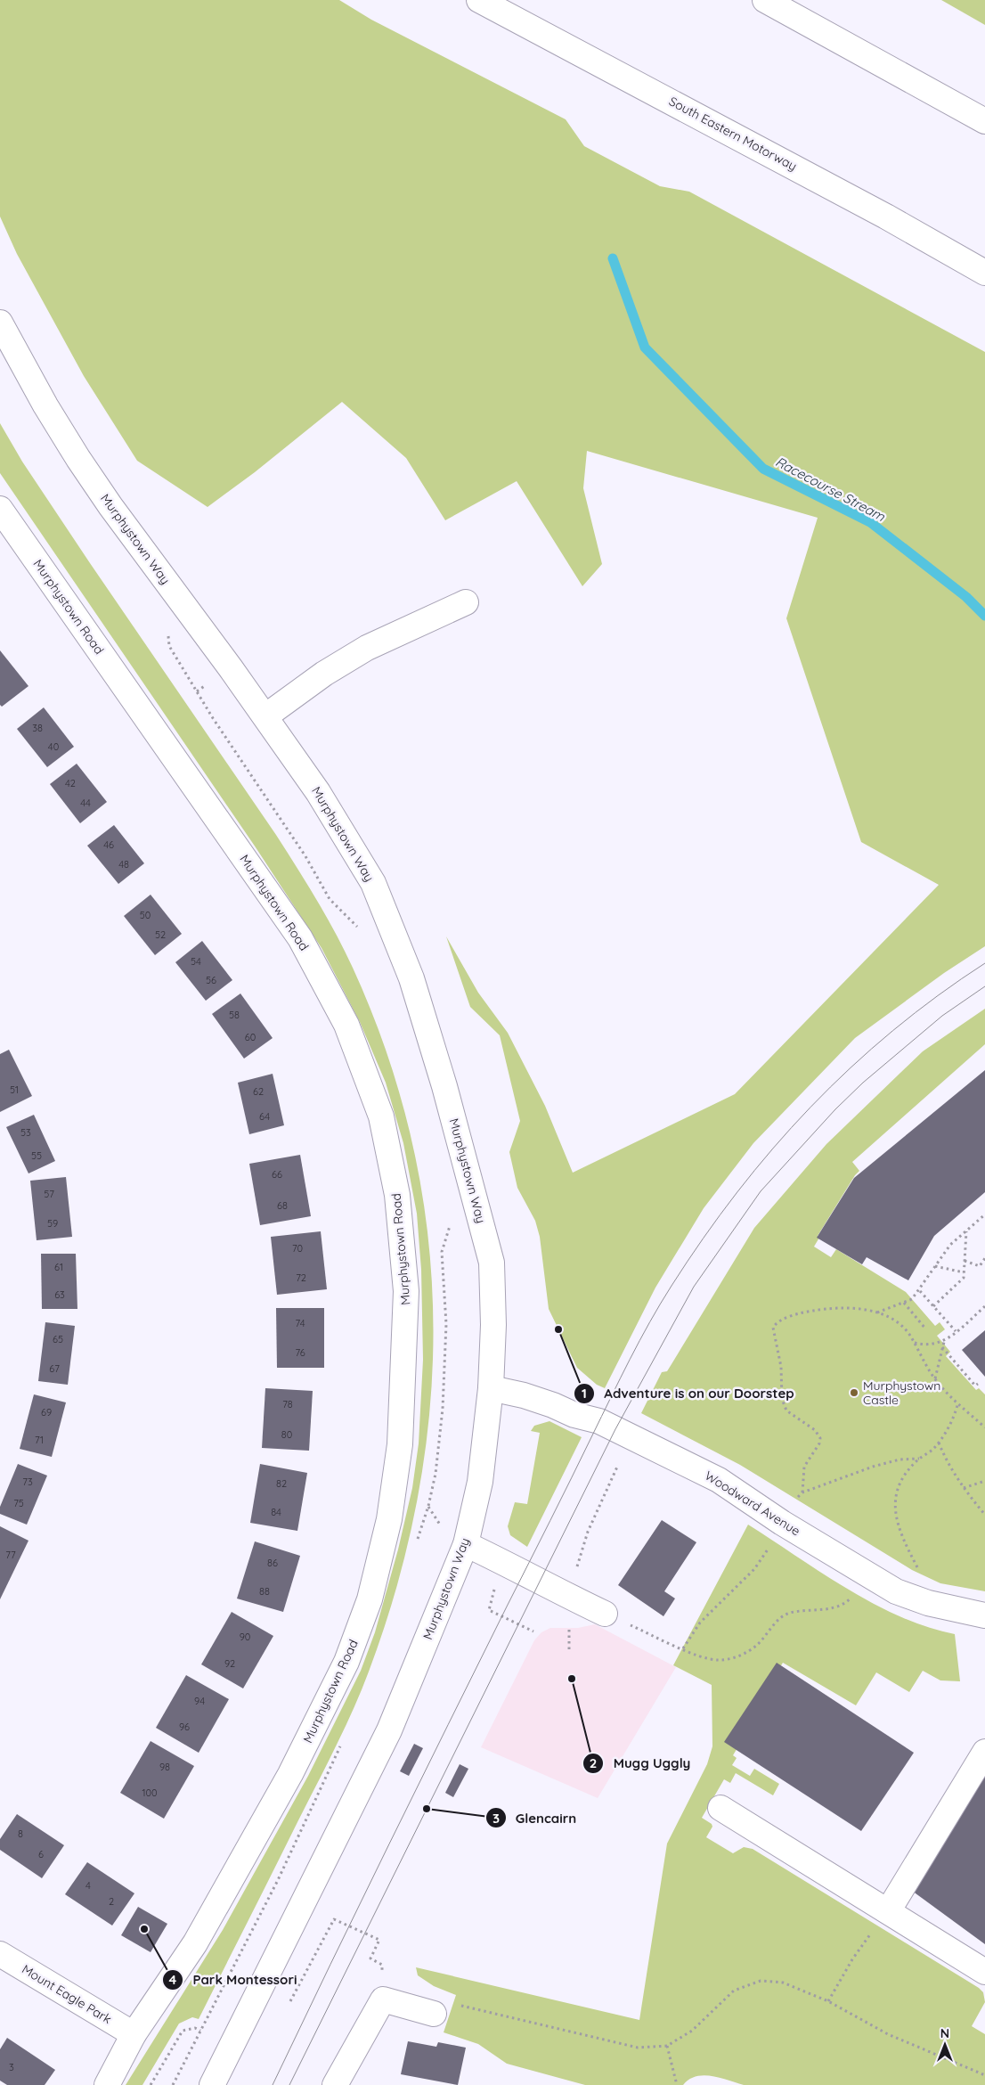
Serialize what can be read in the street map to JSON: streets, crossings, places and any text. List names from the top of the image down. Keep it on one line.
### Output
{"streets":{"main road":["South Eastern Motorway","Murphystown Way","Murphystown Road","Woodward Avenue","Mount Eagle Park"]},"crossings":[["Murphystown Way","Woodward Avenue"],["Murphystown Road","Mount Eagle Park"]],"water":["Racecourse Stream"],"places":["Adventure is on our Doorstep","Murphystown Castle","Mugg Uggly","Glencairn","Park Montessori"],"house_numbers":["38","40","42","44","46","48","50","52","54","56","58","60","51","62","64","53","55","66","57","68","59","70","61","72","63","74","65","76","67","78","69","80","71","73","82","75","84","77","86","88","90","92","94","96","98","100","8","6","4","2","3"],"north":"top"}
